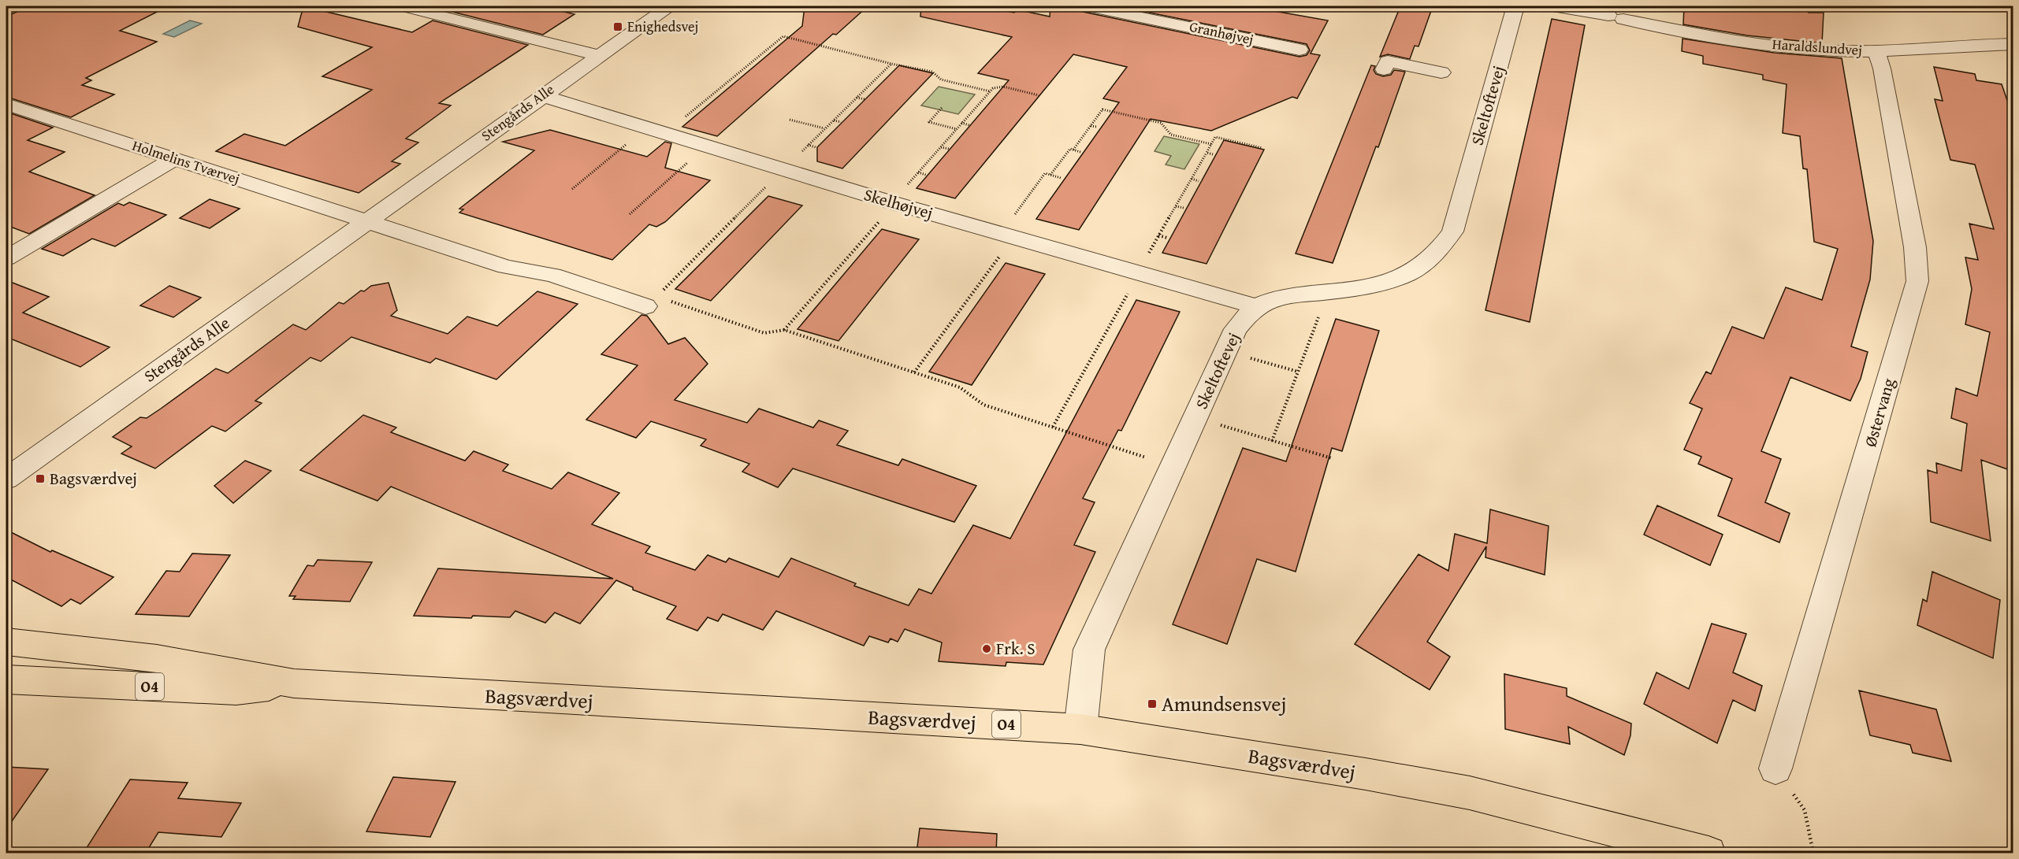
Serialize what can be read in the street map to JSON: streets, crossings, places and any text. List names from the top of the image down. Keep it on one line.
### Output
{"streets":{"main road":["O4","Bagsværdvej"],"street":["Granhøjvej","Haraldslundvej","Skeltoftevej","Stengårds Alle","Holmelins Tværvej","Skelhøjvej","Østervang"]},"crossings":[["Haraldslundvej","Østervang"],["Skeltoftevej","Skelhøjvej"],["Skeltoftevej","Bagsværdvej"],["Stengårds Alle","Holmelins Tværvej"],["Stengårds Alle","Skelhøjvej"]],"places":{"transit":["Enighedsvej","Bagsværdvej","Amundsensvej"],"other":["Frk. S"]}}
